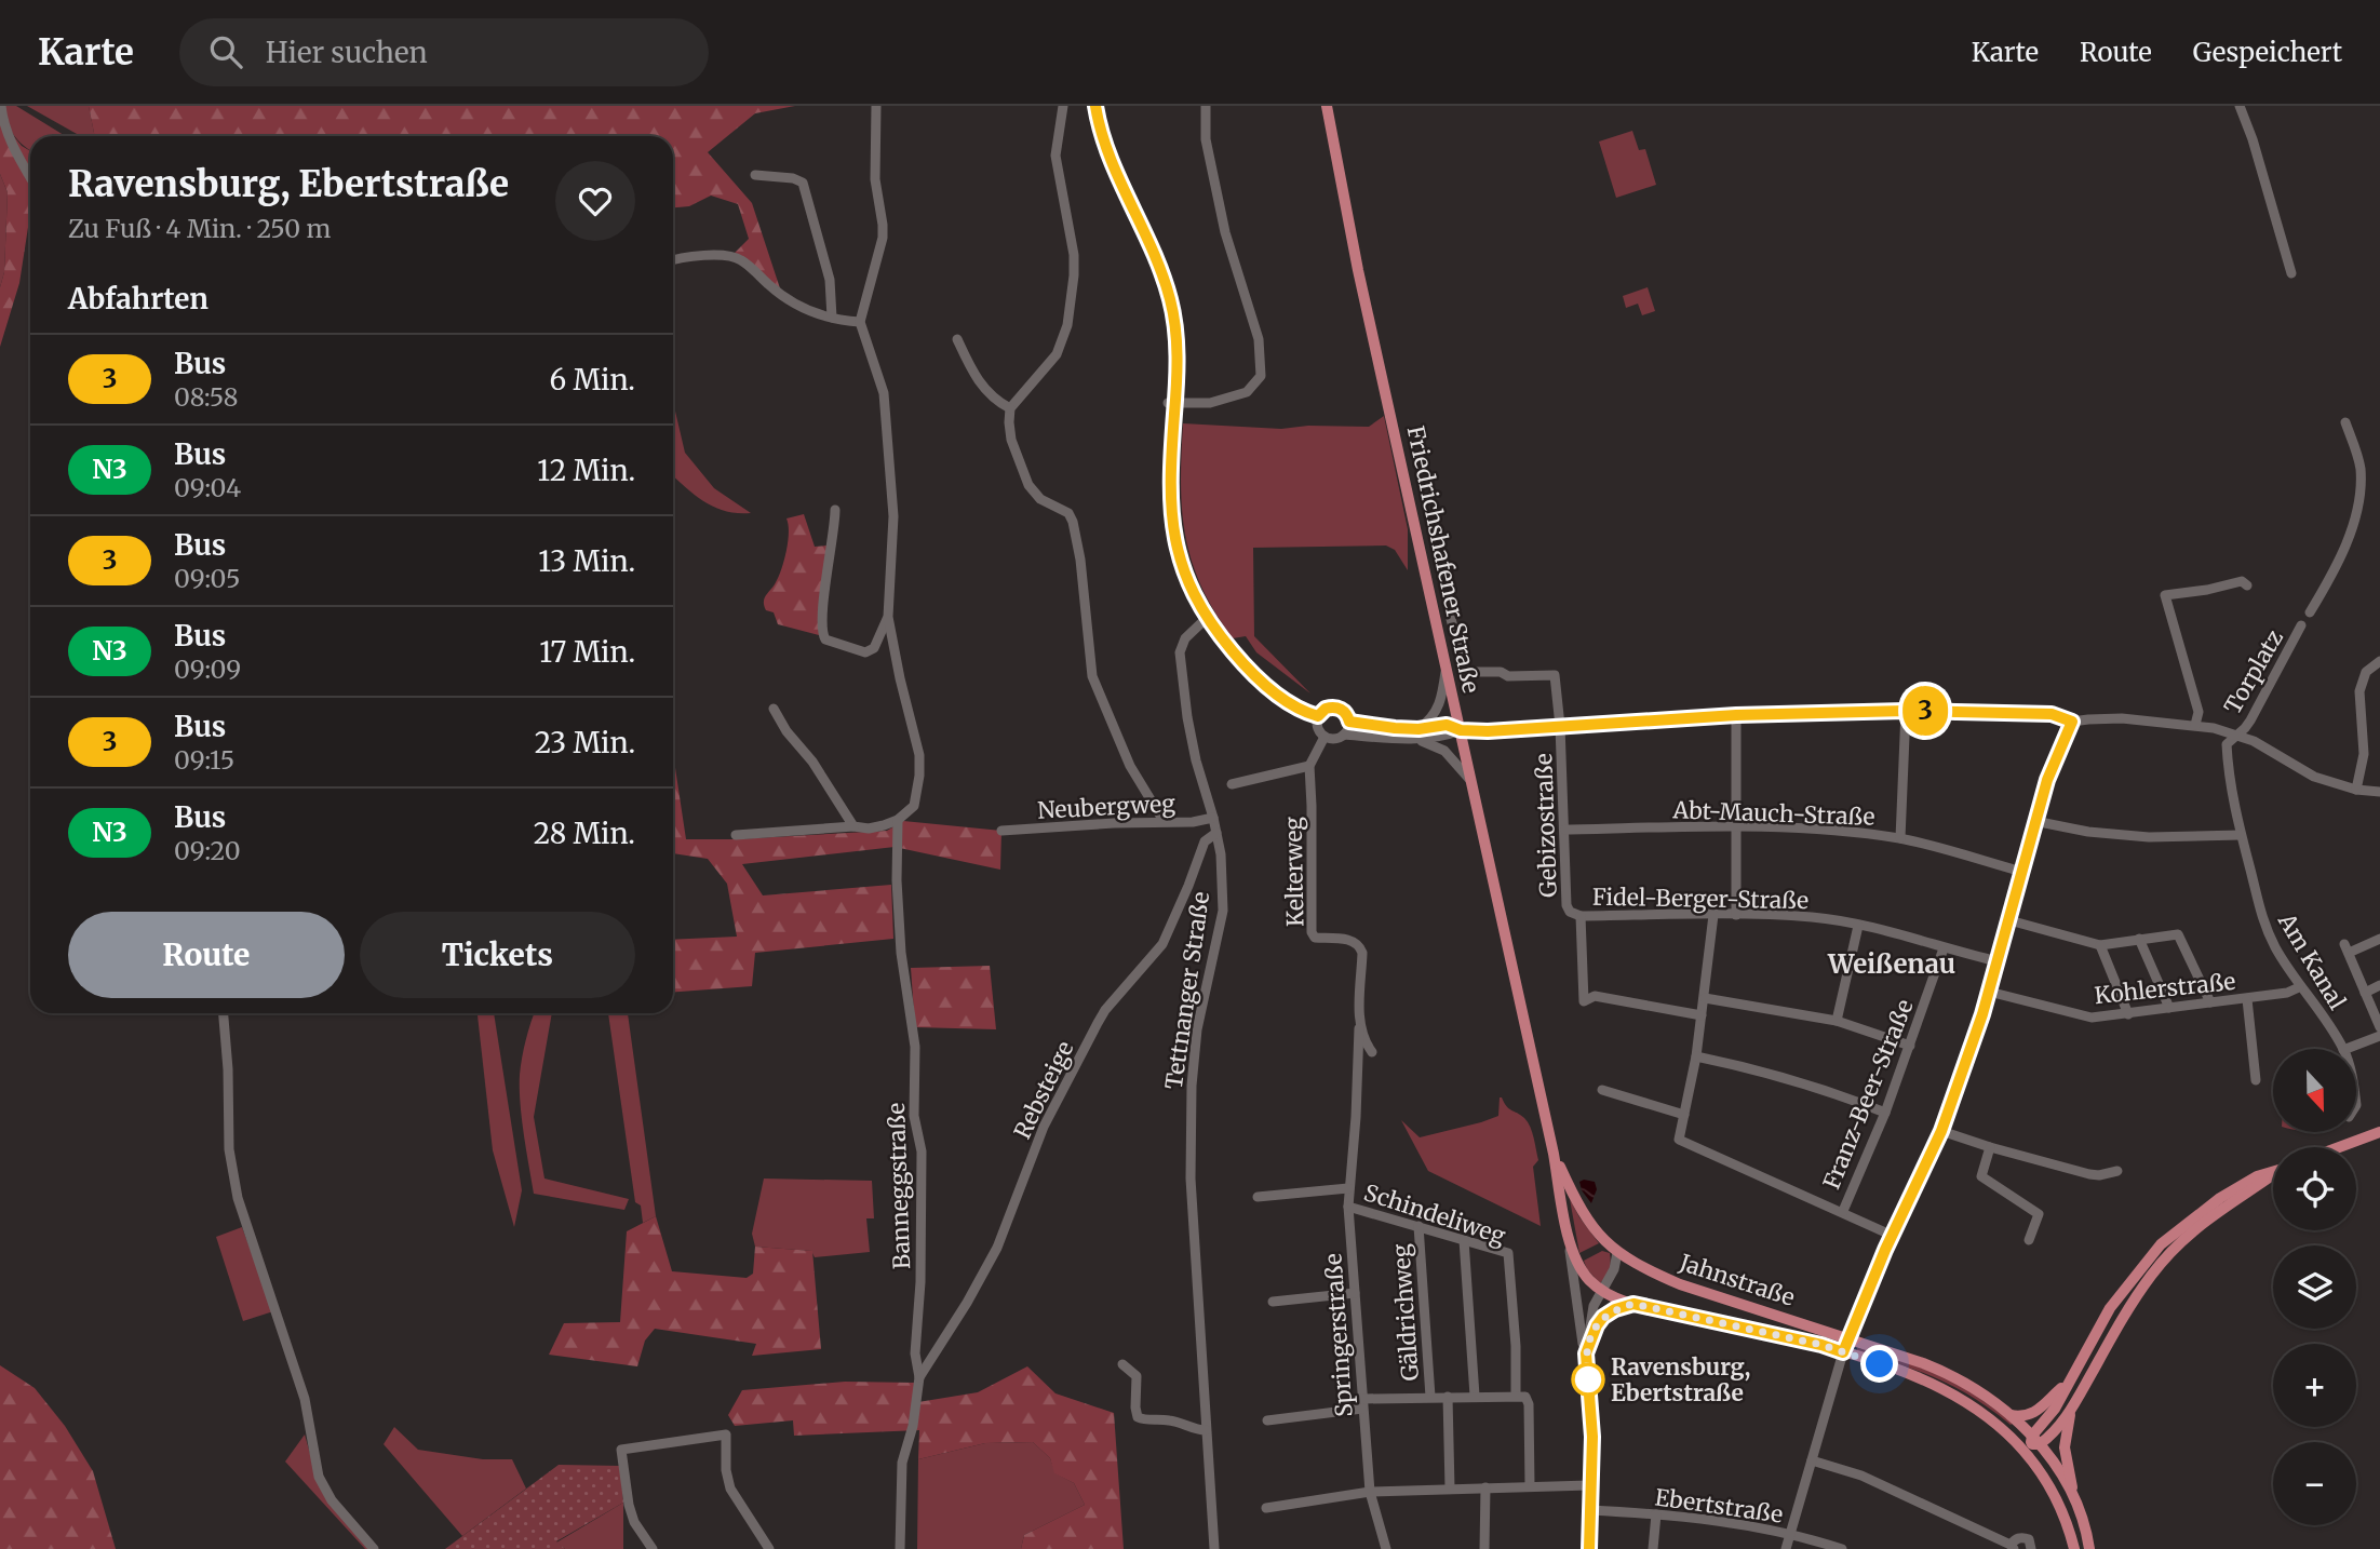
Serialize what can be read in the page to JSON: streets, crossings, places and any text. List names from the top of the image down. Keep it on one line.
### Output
{"streets":{"main road":["Friedrichshafener Straße","Jahnstraße"],"street":["Torplatz","Neubergweg","Abt-Mauch-Straße","Gebizostraße","Kelterweg","Fidel-Berger-Straße","Am Kanal","Kohlerstraße","Tettnanger Straße","Rebsteige","Franz-Beer-Straße","Banneggstraße","Schindeliweg","Gäldrichweg","Springerstraße","Ebertstraße"]},"crossings":[["Friedrichshafener Straße","Jahnstraße"],["Torplatz","Am Kanal"],["Neubergweg","Tettnanger Straße"],["Abt-Mauch-Straße","Gebizostraße"],["Gebizostraße","Fidel-Berger-Straße"],["Kelterweg","Springerstraße"],["Fidel-Berger-Straße","Franz-Beer-Straße"],["Am Kanal","Kohlerstraße"],["Tettnanger Straße","Rebsteige"],["Rebsteige","Banneggstraße"],["Schindeliweg","Gäldrichweg"],["Schindeliweg","Springerstraße"]],"districts":["Weißenau"],"places":["Ravensburg, Ebertstraße"],"lines":["bus line 3"],"north":"bottom","page":{"header":"Karte","search":"Hier suchen","nav":["Karte","Route","Gespeichert"],"on_map":"3","heading":[["Ravensburg, Ebertstraße","Zu Fuß · 4 Min. · 250 m"],"Abfahrten"],"list":[{"mark":"3","name":"Bus","note":"08:58","value":"6 Min."},{"mark":"N3","name":"Bus","note":"09:04","value":"12 Min."},{"mark":"3","name":"Bus","note":"09:05","value":"13 Min."},{"mark":"N3","name":"Bus","note":"09:09","value":"17 Min."},{"mark":"3","name":"Bus","note":"09:15","value":"23 Min."},{"mark":"N3","name":"Bus","note":"09:20","value":"28 Min."}],"buttons":["Route","Tickets"],"map_buttons":["+","−"]}}
